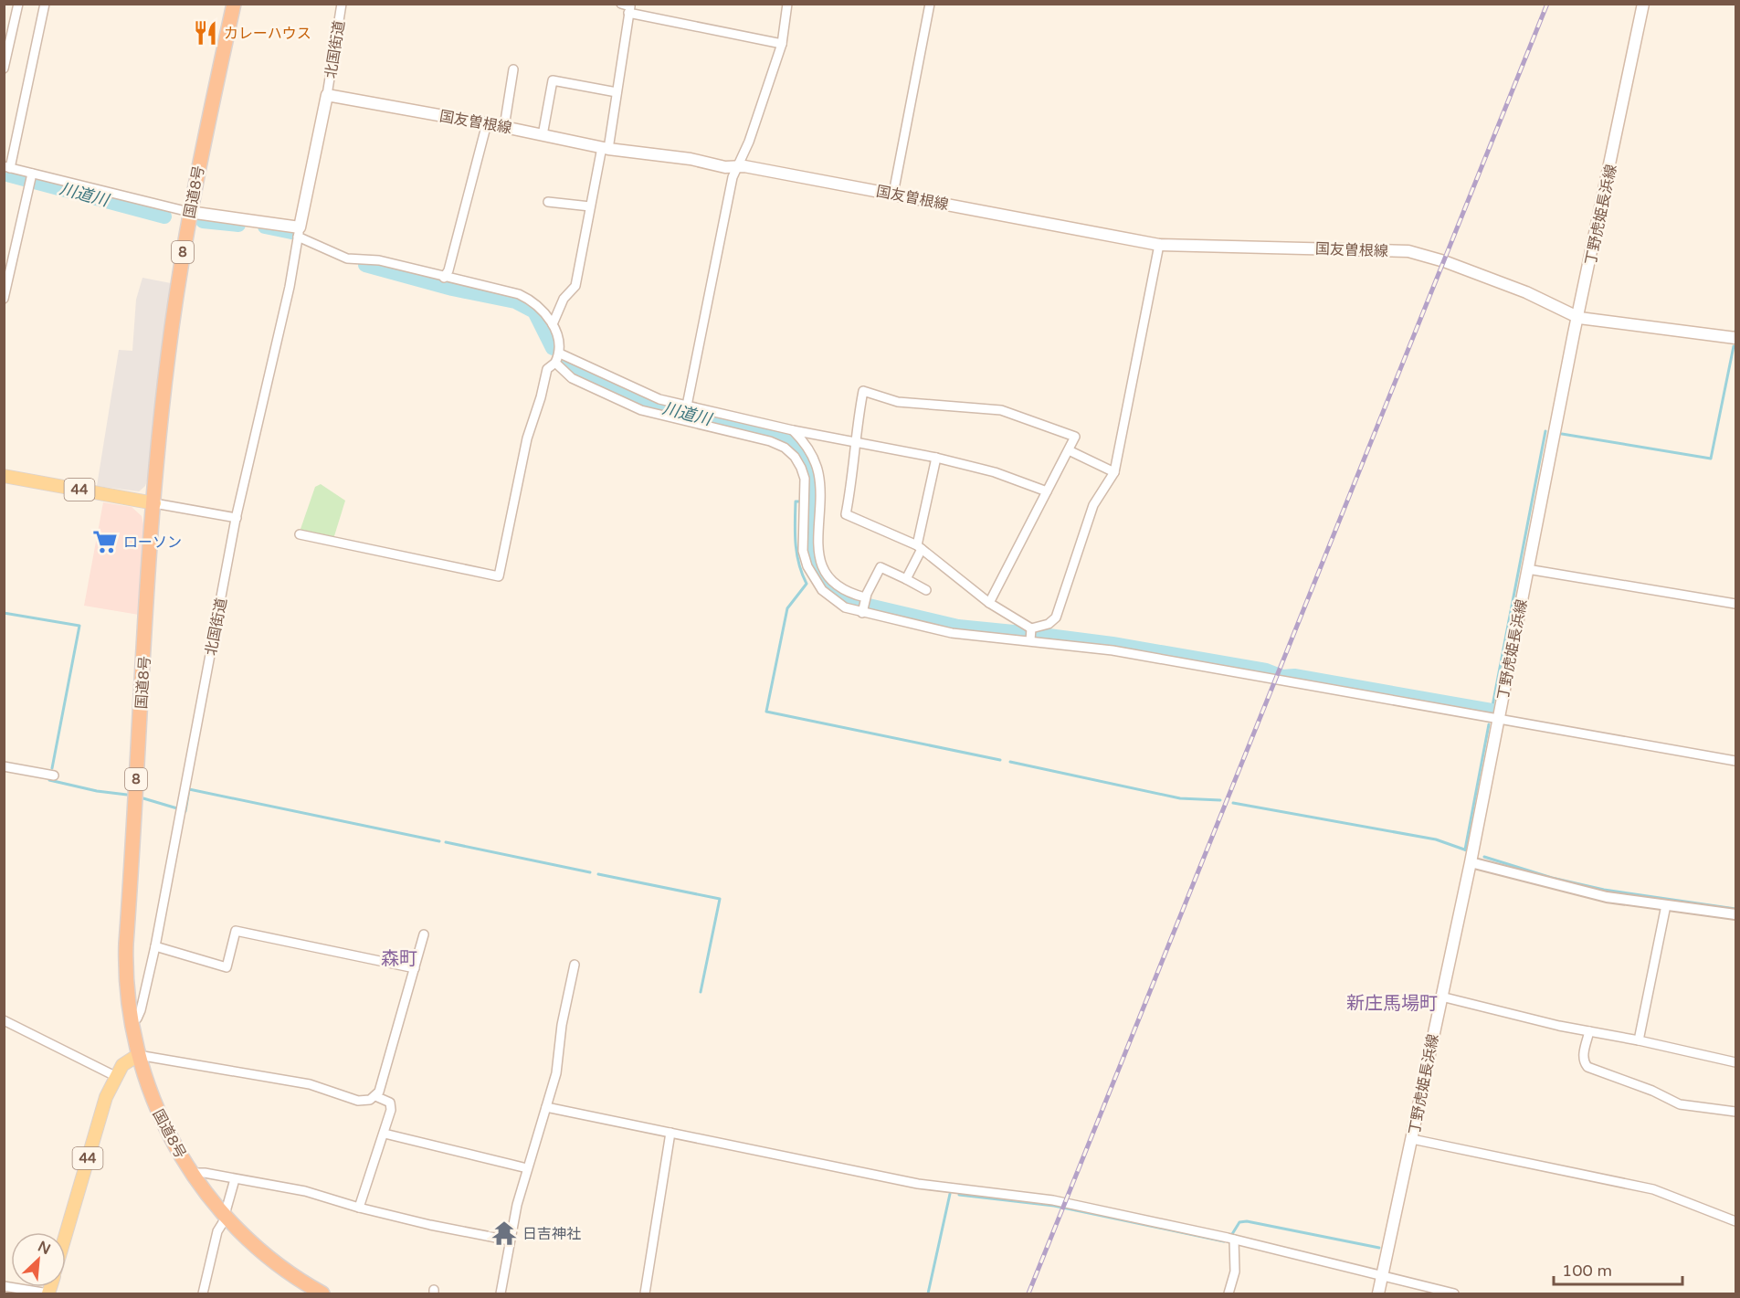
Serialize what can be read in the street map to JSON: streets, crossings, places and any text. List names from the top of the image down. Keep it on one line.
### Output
{"streets":{"highway":["国道8号","8"],"main road":["国友曽根線","丁野虎姫長浜線","44"],"street":["北国街道"]},"crossings":[["北国街道","国友曽根線"],["北国街道","国道8号"],["国友曽根線","丁野虎姫長浜線"],["国道8号","44"]],"districts":["森町","新庄馬場町"],"water":["川道川"],"places":{"restaurant":["カレーハウス"],"supermarket":["ローソン"],"temple":["日吉神社"]},"scale_bar":"100 m","north":"top right"}
